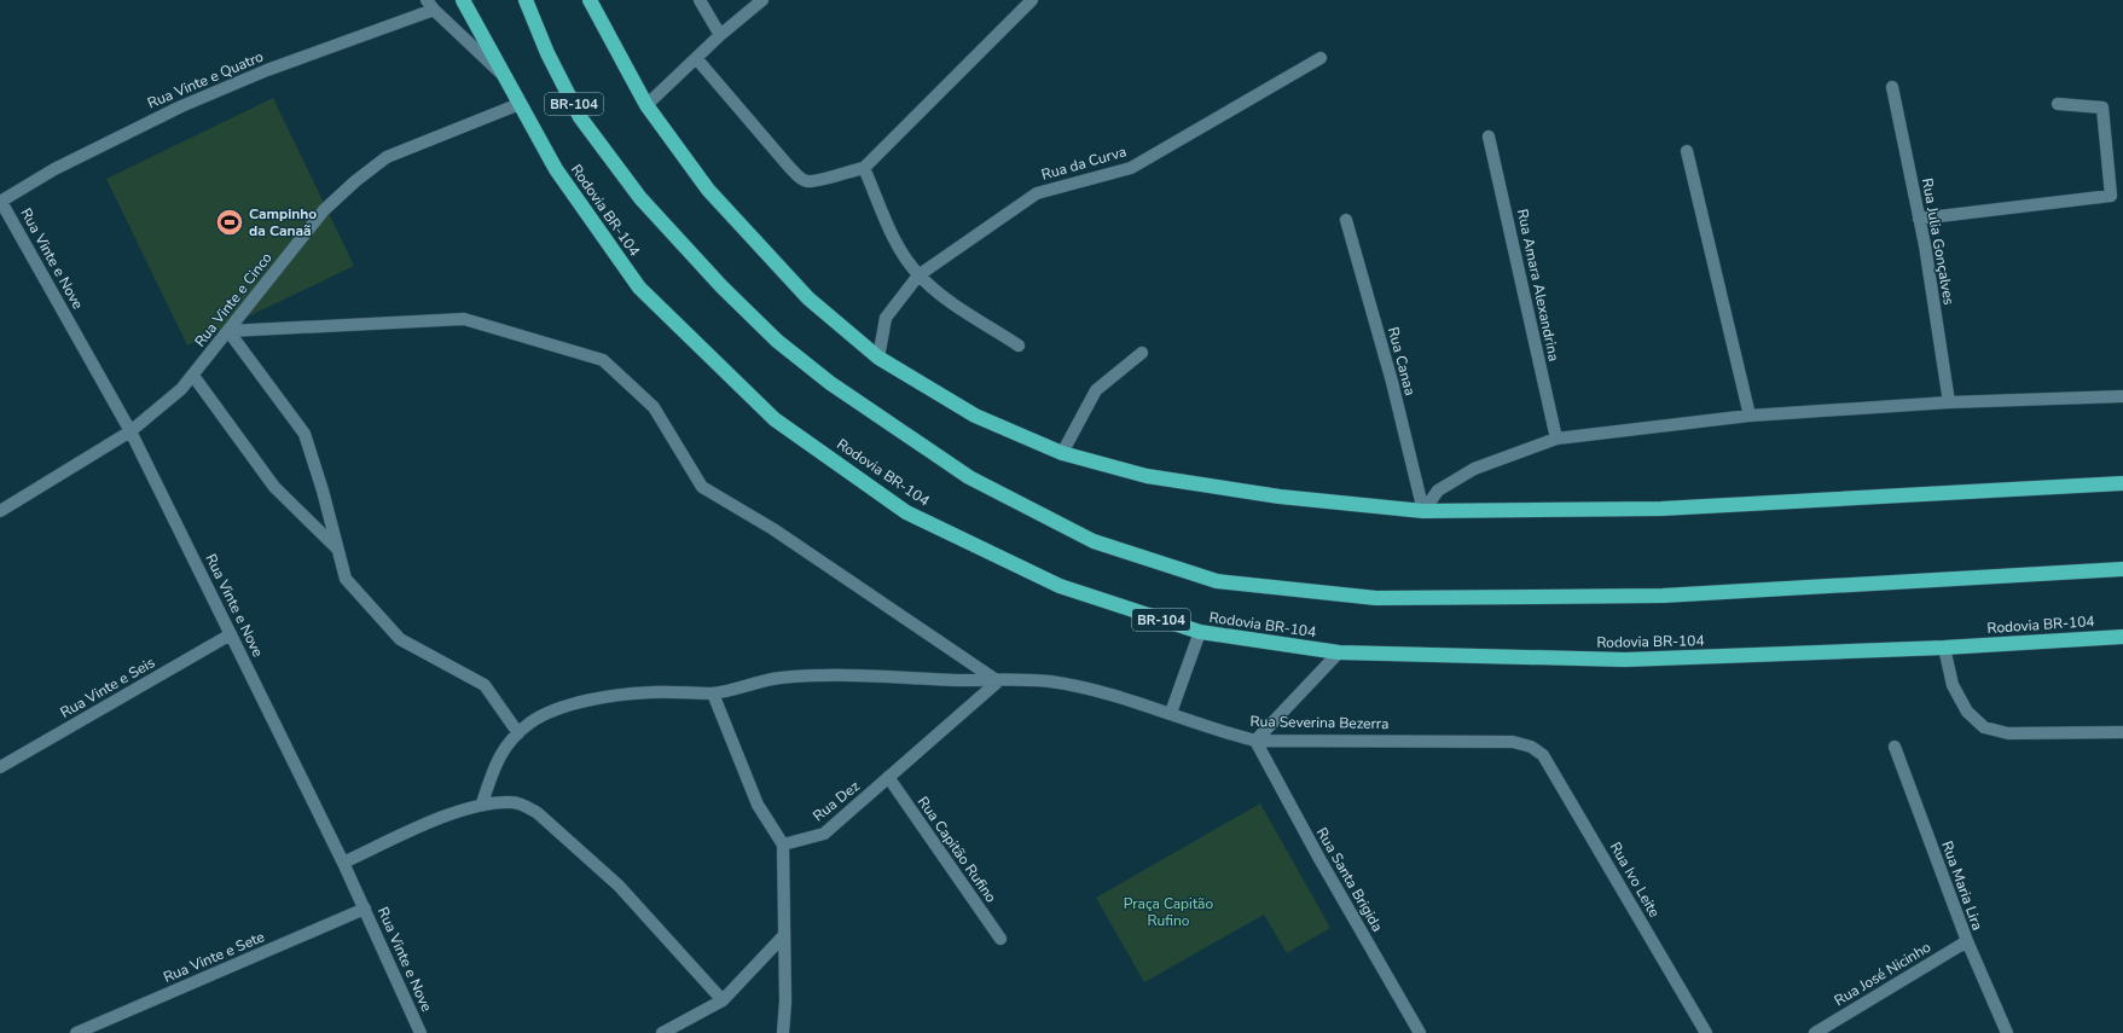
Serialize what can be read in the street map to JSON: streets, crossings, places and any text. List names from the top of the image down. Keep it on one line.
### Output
{"streets":{"highway":["BR-104","Rodovia BR-104"],"street":["Rua Vinte e Quatro","Rua da Curva","Rua Julia Gonçalves","Rua Vinte e Nove","Rua Amara Alexandrina","Rua Vinte e Cinco","Rua Canaa","Rua Vinte e Seis","Rua Severina Bezerra","Rua Dez","Rua Capitão Rufino","Rua Santa Brigida","Rua Ivo Leite","Rua Maria Lira","Rua Vinte e Sete","Rua José Nicinho"]},"crossings":[["Rua Vinte e Quatro","Rua Vinte e Nove"],["Rodovia BR-104","Rua Vinte e Cinco"],["Rua Vinte e Nove","Rua Vinte e Cinco"],["Rua Vinte e Nove","Rua Vinte e Seis"],["Rua Vinte e Nove","Rua Vinte e Sete"],["Rua Severina Bezerra","Rua Dez"],["Rua Severina Bezerra","Rua Santa Brigida"],["Rua Severina Bezerra","Rua Ivo Leite"],["Rua Dez","Rua Capitão Rufino"],["Rua Maria Lira","Rua José Nicinho"]],"parks":["Praça Capitão Rufino"],"places":{"sports":["Campinho da Canaã"]}}
